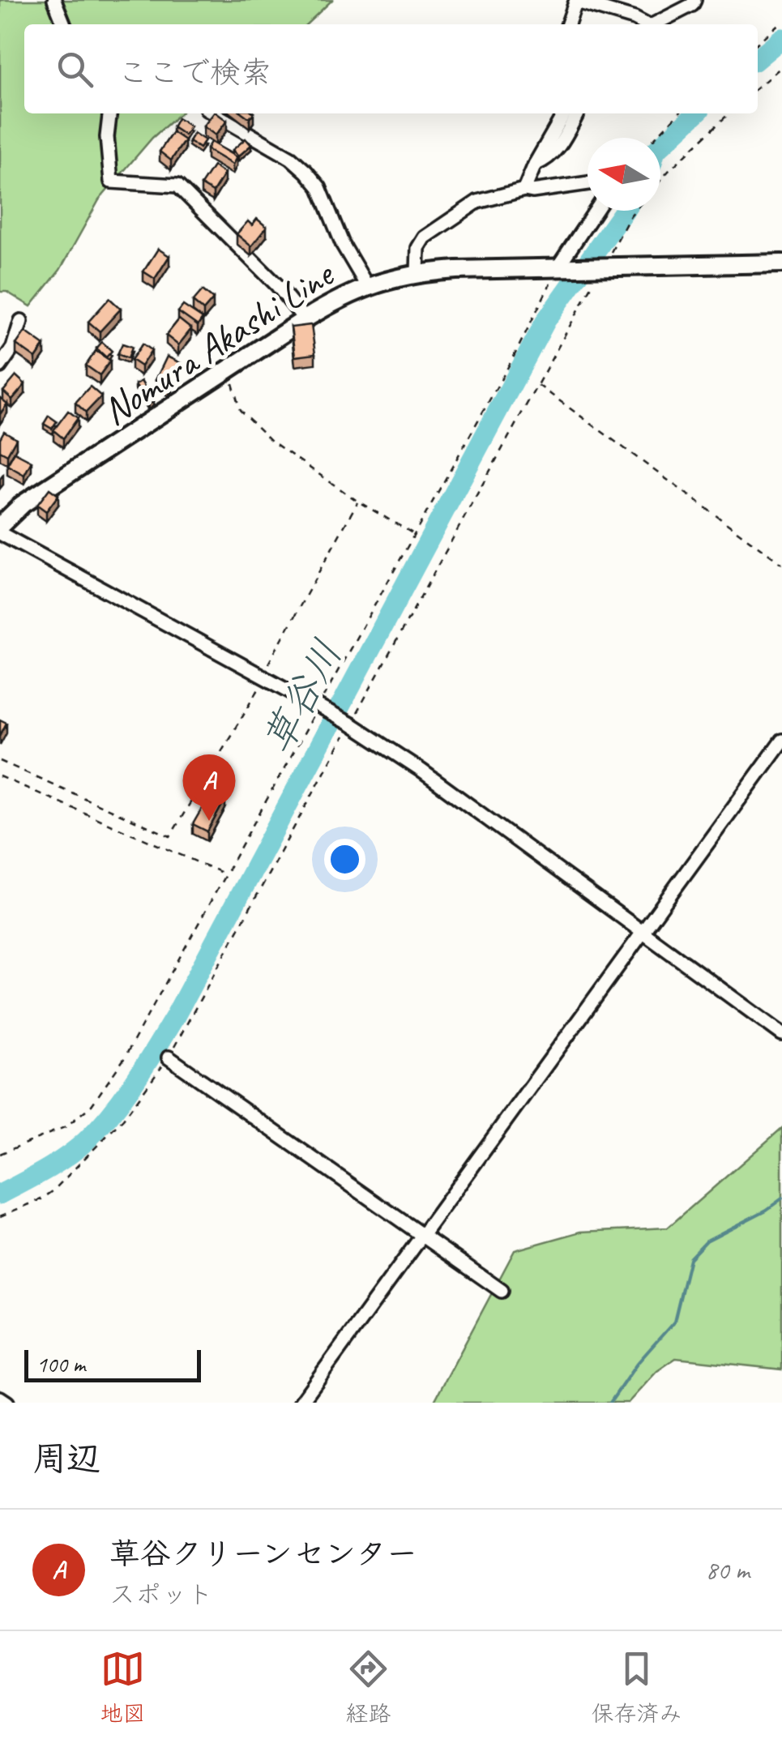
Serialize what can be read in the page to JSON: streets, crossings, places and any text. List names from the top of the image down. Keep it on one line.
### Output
{"streets":{"main road":["Nomura Akashi Line"]},"water":["草谷川"],"scale_bar":"100 m","north":"left","page":{"search":"ここで検索","pins":"A","scale":"100 m","heading":"周辺","list":[{"mark":"A","name":"草谷クリーンセンター","note":"スポット","value":"80 m"}],"nav":["地図","経路","保存済み"]}}
